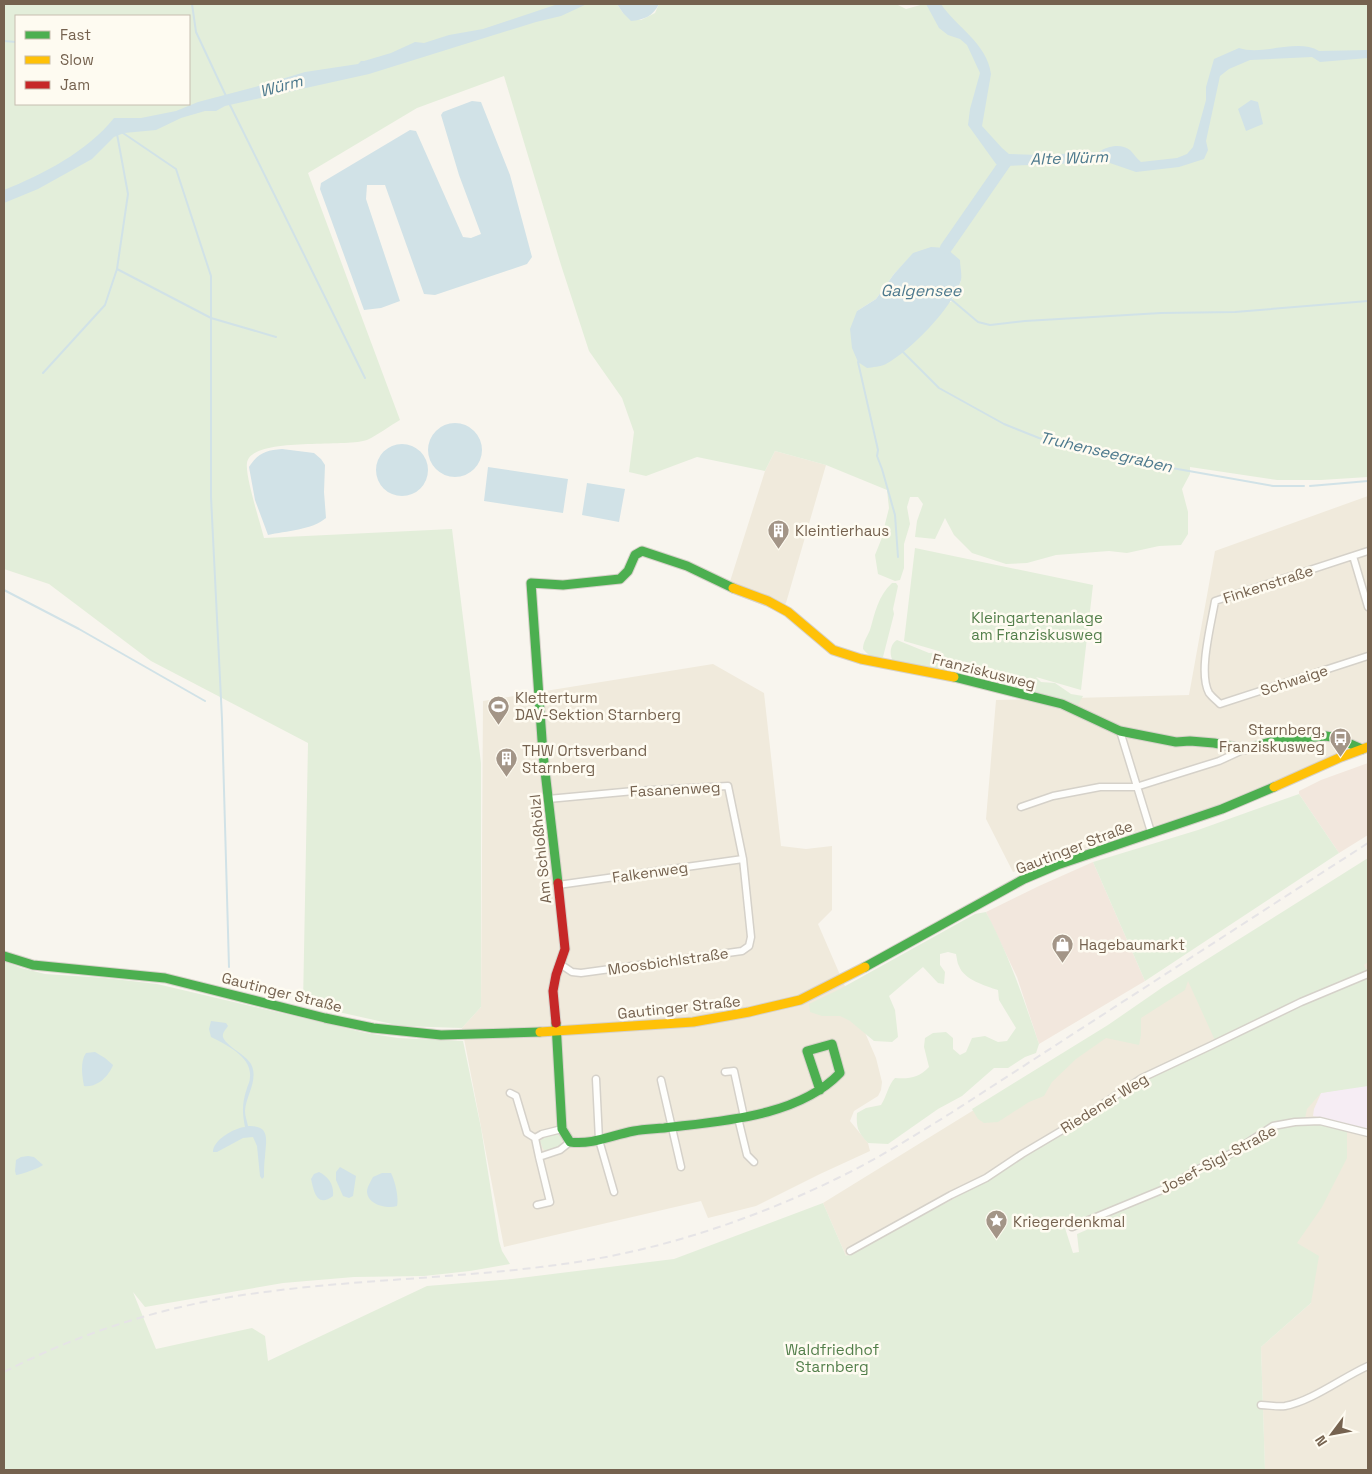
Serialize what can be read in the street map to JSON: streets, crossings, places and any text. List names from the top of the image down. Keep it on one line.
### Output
{"streets":{"street":["Finkenstraße","Franziskusweg","Schwaige","Fasanenweg","Gautinger Straße","Am Schloßhölzl","Falkenweg","Moosbichlstraße","Riedener Weg","Josef-Sigl-Straße"]},"crossings":[["Finkenstraße","Schwaige"],["Franziskusweg","Gautinger Straße"],["Franziskusweg","Am Schloßhölzl"],["Fasanenweg","Am Schloßhölzl"],["Fasanenweg","Falkenweg"],["Fasanenweg","Moosbichlstraße"],["Gautinger Straße","Am Schloßhölzl"],["Am Schloßhölzl","Falkenweg"],["Am Schloßhölzl","Moosbichlstraße"],["Falkenweg","Moosbichlstraße"]],"water":["Würm","Alte Würm","Galgensee","Truhenseegraben"],"parks":["Kleingartenanlage am Franziskusweg","Waldfriedhof Starnberg"],"places":{"building":["Kleintierhaus","THW Ortsverband Starnberg"],"sports":["Kletterturm DAV-Sektion Starnberg"],"bus stop":["Starnberg, Franziskusweg"],"shop":["Hagebaumarkt"],"place":["Kriegerdenkmal"]},"legend":["Fast","Slow","Jam"],"north":"bottom left"}
